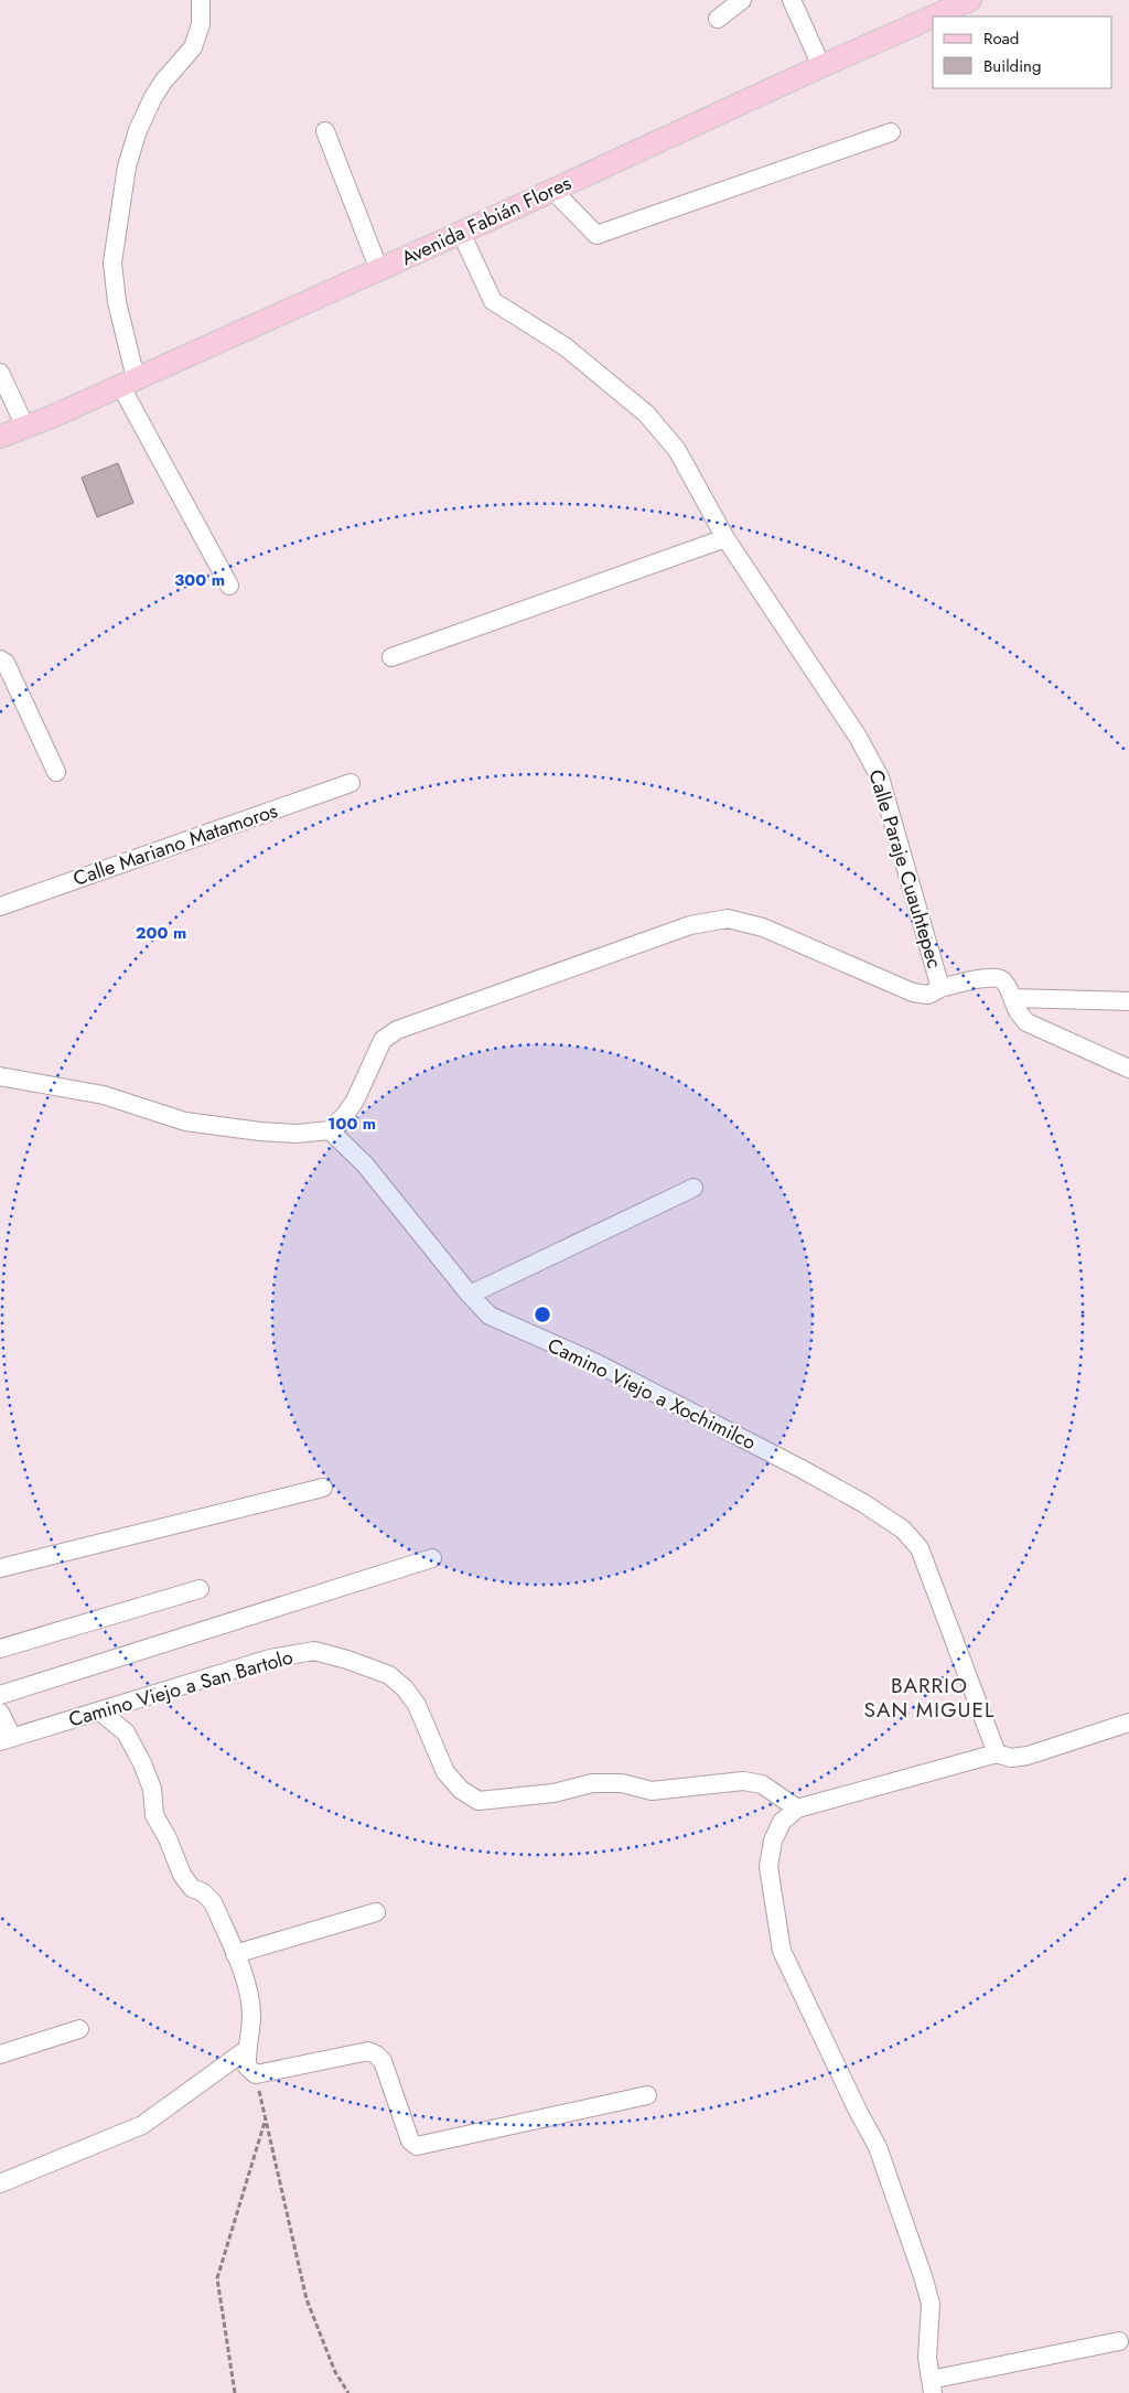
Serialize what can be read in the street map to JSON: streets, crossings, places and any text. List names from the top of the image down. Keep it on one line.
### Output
{"streets":{"main road":["Avenida Fabián Flores"],"street":["Calle Mariano Matamoros","Calle Paraje Cuauhtepec","Camino Viejo a Xochimilco","Camino Viejo a San Bartolo"]},"crossings":[["Avenida Fabián Flores","Calle Paraje Cuauhtepec"],["Calle Paraje Cuauhtepec","Camino Viejo a Xochimilco"]],"districts":["BARRIO SAN MIGUEL"],"legend":["Road","Building"],"rings":["300 m","200 m","100 m"]}
